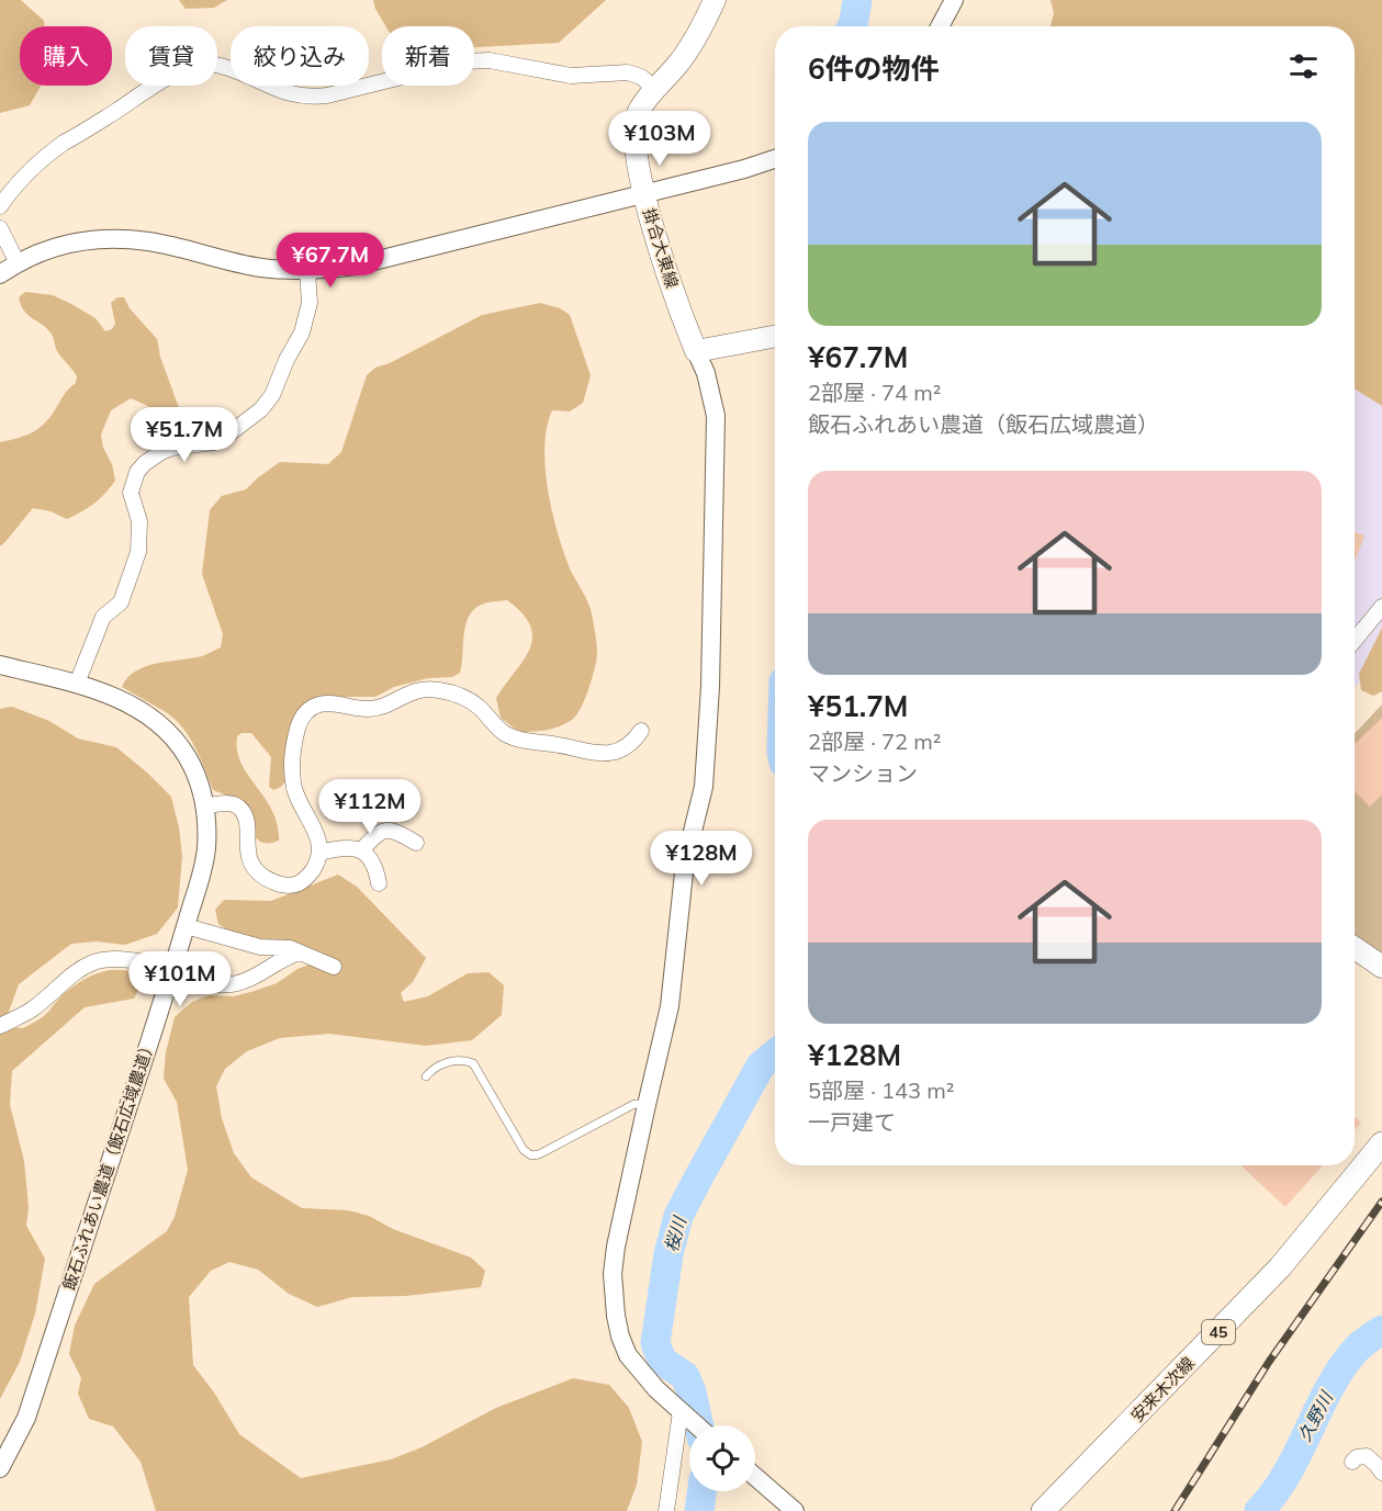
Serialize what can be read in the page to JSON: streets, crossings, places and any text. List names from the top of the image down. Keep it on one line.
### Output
{"streets":{"main road":["掛合大東線","45","安来木次線"],"street":["飯石ふれあい農道（飯石広域農道）"]},"water":["桜川","久野川"],"page":{"chip":["購入","賃貸","絞り込み","新着"],"heading":"6件の物件","list":[{"name":"¥67.7M","note":"2部屋 · 74 m² · 飯石ふれあい農道（飯石広域農道）"},{"name":"¥51.7M","note":"2部屋 · 72 m² · マンション"},{"name":"¥128M","note":"5部屋 · 143 m² · 一戸建て"}],"price":["¥103M","¥67.7M","¥51.7M","¥112M","¥128M","¥101M"]}}
